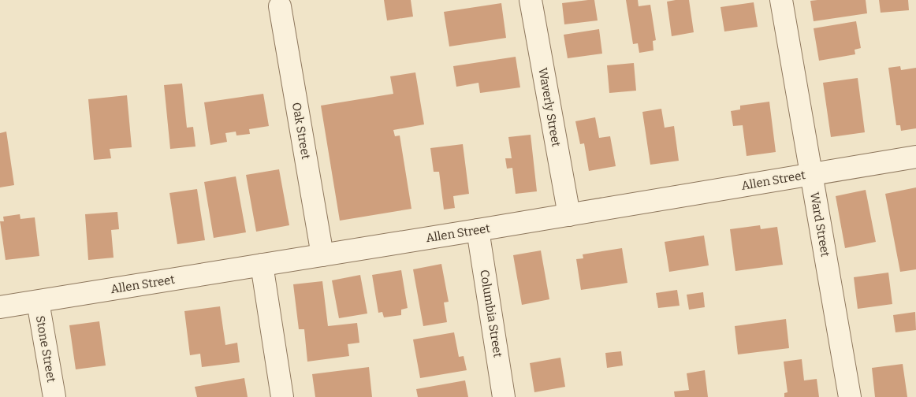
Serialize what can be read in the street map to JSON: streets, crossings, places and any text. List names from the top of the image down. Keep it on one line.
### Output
{"streets":{"street":["Waverly Street","Oak Street","Allen Street","Ward Street","Columbia Street","Stone Street"]},"crossings":[["Waverly Street","Allen Street"],["Oak Street","Allen Street"],["Allen Street","Ward Street"],["Allen Street","Columbia Street"],["Allen Street","Stone Street"]]}
